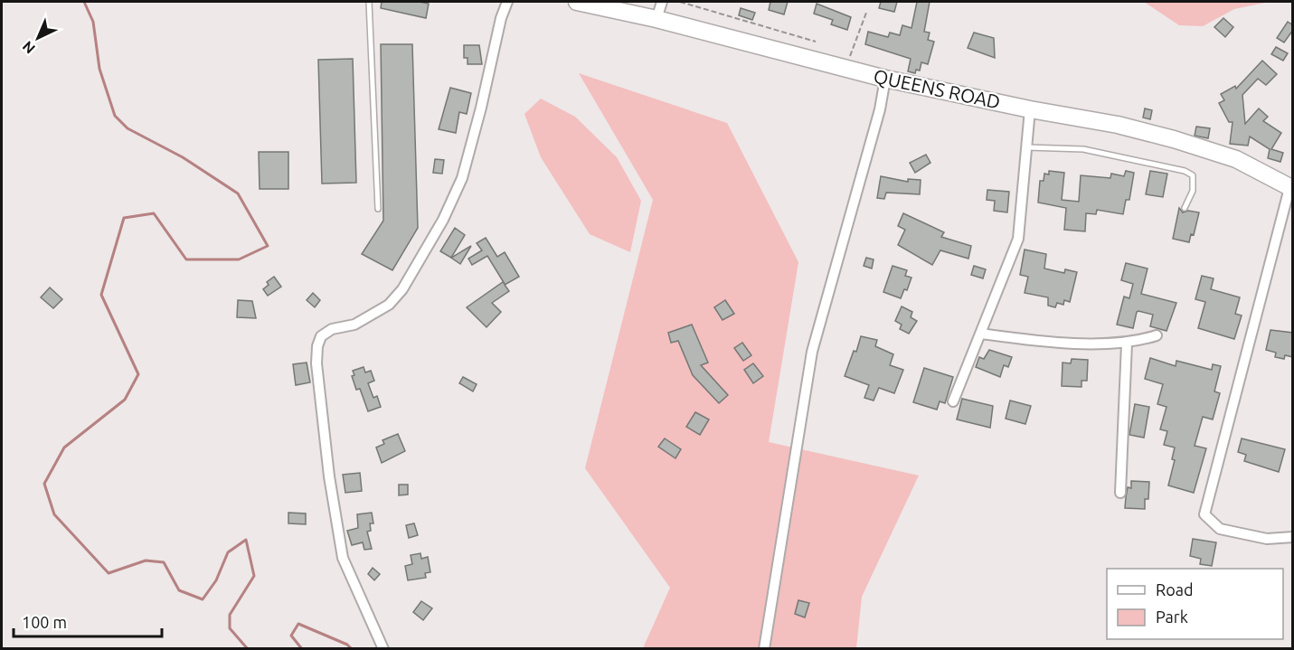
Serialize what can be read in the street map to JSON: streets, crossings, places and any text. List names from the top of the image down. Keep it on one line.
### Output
{"streets":{"highway":["QUEENS ROAD"]},"legend":["Road","Park"],"scale_bar":"100 m","north":"bottom left"}
